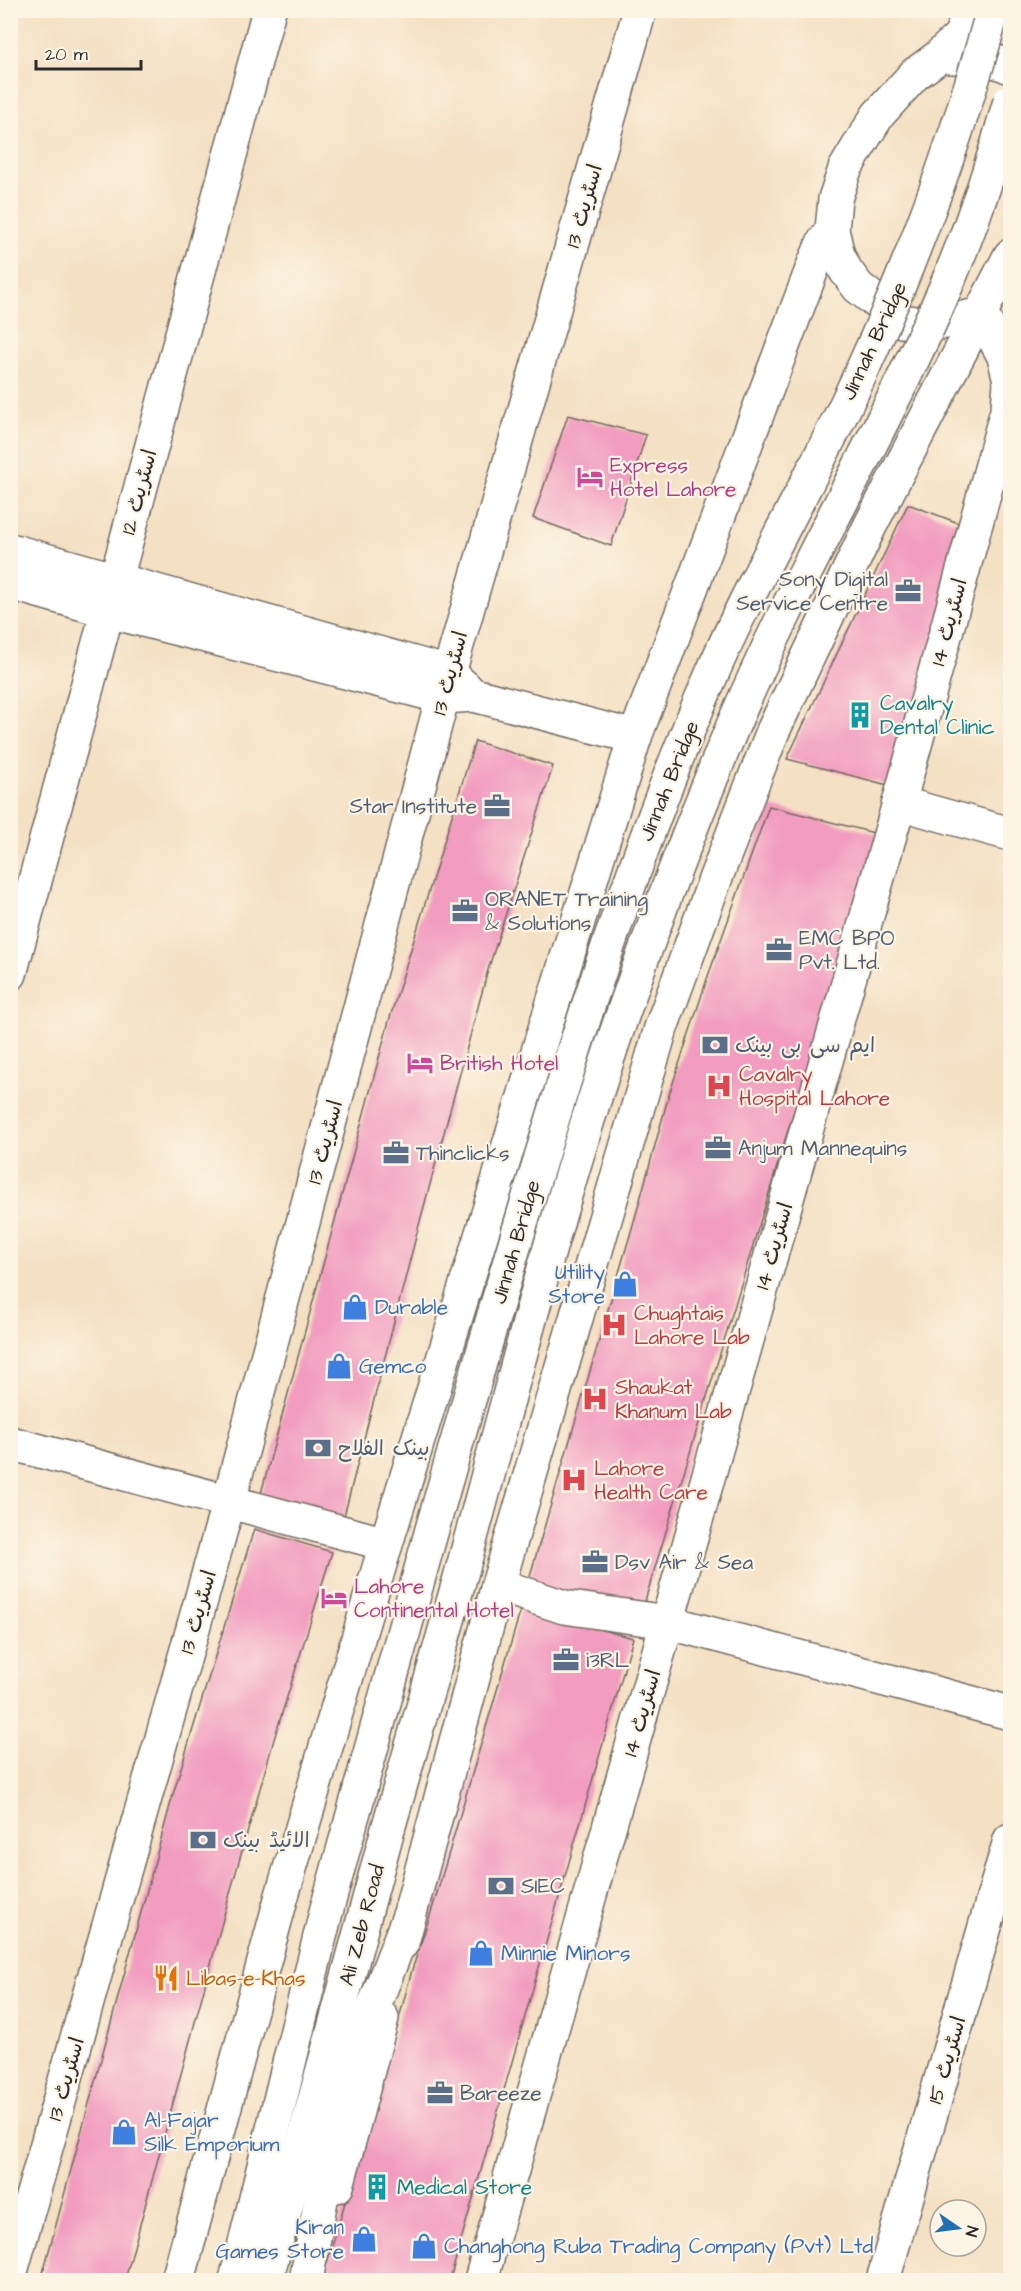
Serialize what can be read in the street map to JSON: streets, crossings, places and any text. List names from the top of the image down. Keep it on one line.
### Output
{"streets":{"street":["اسٹریٹ 13","Jinnah Bridge","اسٹریٹ 12","اسٹریٹ 14","Ali Zeb Road","اسٹریٹ 15"]},"crossings":[["Jinnah Bridge","Ali Zeb Road"]],"places":{"hotel":["Express Hotel Lahore","British Hotel","Lahore Continental Hotel"],"office":["Sony Digital Service Centre","Star Institute","ORANET Training & Solutions","EMC BPO Pvt. Ltd.","Anjum Mannequins","Thinclicks","Dsv Air & Sea","i3RL","Bareeze"],"building":["Cavalry Dental Clinic","Medical Store"],"bank":["ایم سی بی بینک","بینک الفلاح","الائیڈ بینک","SIEC"],"hospital":["Cavalry Hospital Lahore","Chughtais Lahore Lab","Shaukat Khanum Lab","Lahore Health Care"],"shop":["Utility Store","Durable","Gemco","Minnie Minors","Al-Fajar Silk Emporium","Kiran Games Store","Changhong Ruba Trading Company (Pvt) Ltd"],"restaurant":["Libas-e-Khas"]},"scale_bar":"20 m","north":"right"}
